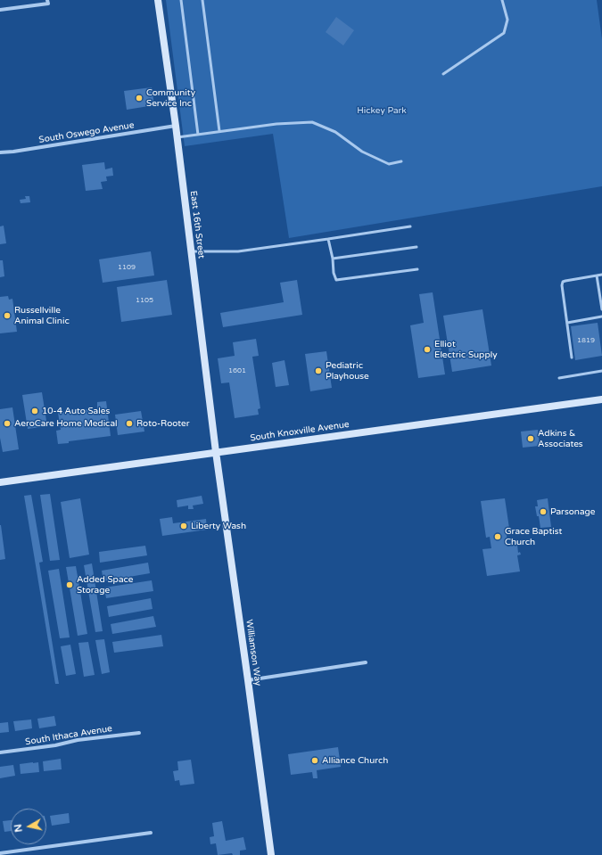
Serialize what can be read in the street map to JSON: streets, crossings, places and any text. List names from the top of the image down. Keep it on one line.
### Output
{"streets":{"street":["South Oswego Avenue","East 16th Street","South Knoxville Avenue","Williamson Way","South Ithaca Avenue"]},"crossings":[["South Oswego Avenue","East 16th Street"],["East 16th Street","South Knoxville Avenue"],["East 16th Street","Williamson Way"],["South Knoxville Avenue","Williamson Way"]],"parks":["Hickey Park"],"places":["Community Service Inc","Russellville Animal Clinic","Elliot Electric Supply","Pediatric Playhouse","10-4 Auto Sales","AeroCare Home Medical","Roto-Rooter","Adkins & Associates","Parsonage","Liberty Wash","Grace Baptist Church","Added Space Storage","Alliance Church"],"house_numbers":["1109","1105","1819","1601"],"north":"left"}
